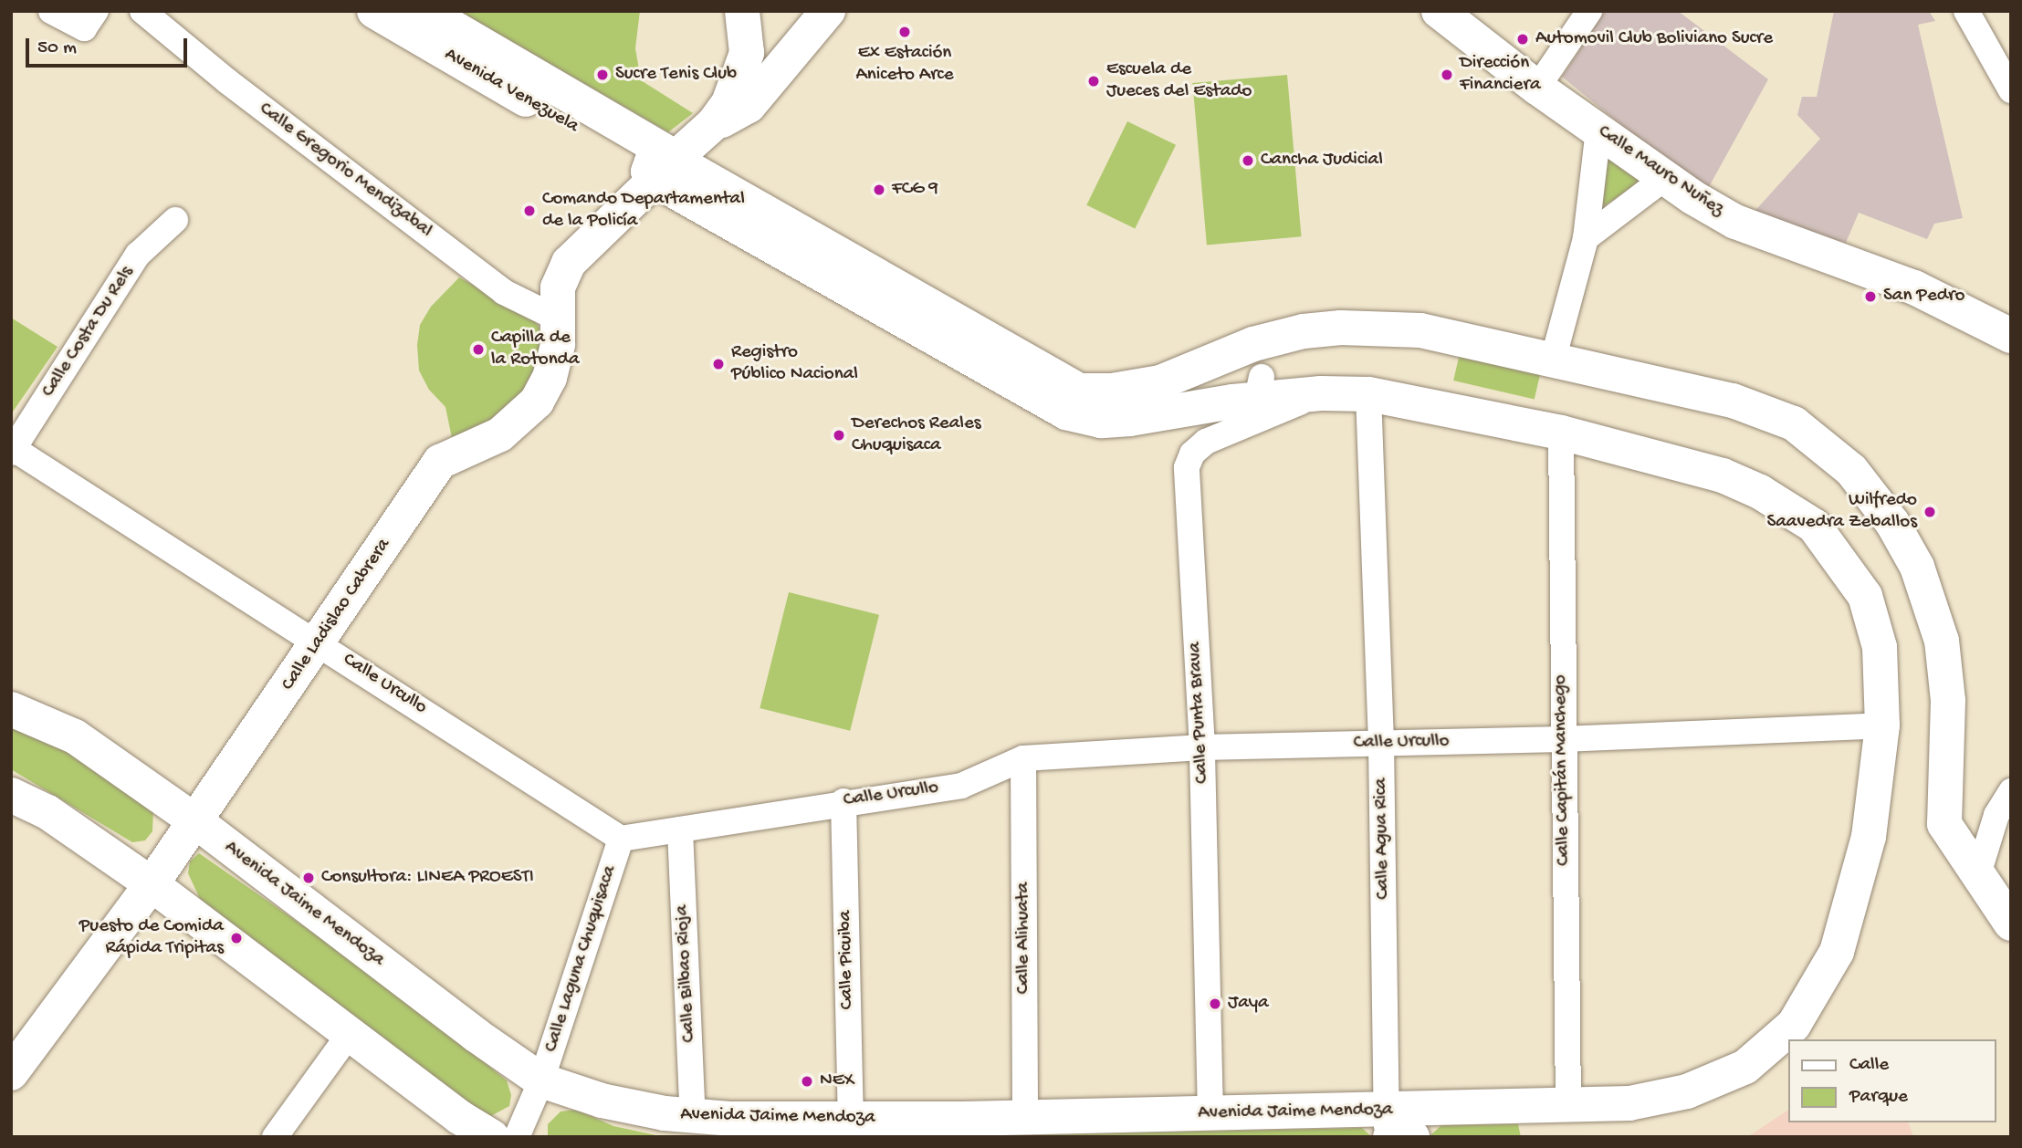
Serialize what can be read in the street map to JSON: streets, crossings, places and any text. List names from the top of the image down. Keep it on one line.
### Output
{"streets":{"main road":["Avenida Venezuela","Calle Mauro Nuñez","Calle Ladislao Cabrera","Avenida Jaime Mendoza"],"street":["Calle Gregorio Mendizabal","Calle Costa Du Rels","Calle Urcullo","Calle Punta Brava","Calle Capitán Manchego","Calle Agua Rica","Calle Alihuata","Calle Laguna Chuquisaca","Calle Picuiba","Calle Bilbao Rioja"]},"crossings":[["Avenida Venezuela","Calle Ladislao Cabrera"],["Calle Gregorio Mendizabal","Calle Ladislao Cabrera"],["Calle Costa Du Rels","Calle Urcullo"],["Calle Ladislao Cabrera","Calle Urcullo"],["Calle Ladislao Cabrera","Avenida Jaime Mendoza"],["Calle Urcullo","Calle Punta Brava"],["Calle Urcullo","Calle Capitán Manchego"],["Calle Urcullo","Calle Agua Rica"],["Calle Urcullo","Avenida Jaime Mendoza"],["Calle Urcullo","Calle Alihuata"],["Calle Urcullo","Calle Laguna Chuquisaca"],["Calle Urcullo","Calle Picuiba"],["Calle Urcullo","Calle Bilbao Rioja"],["Calle Punta Brava","Avenida Jaime Mendoza"],["Calle Capitán Manchego","Avenida Jaime Mendoza"],["Calle Agua Rica","Avenida Jaime Mendoza"],["Avenida Jaime Mendoza","Calle Alihuata"],["Avenida Jaime Mendoza","Calle Laguna Chuquisaca"],["Avenida Jaime Mendoza","Calle Picuiba"],["Avenida Jaime Mendoza","Calle Bilbao Rioja"]],"places":["Ex Estación Aniceto Arce","Automovil Club Boliviano Sucre","Sucre Tenis Club","Dirección Financiera","Escuela de Jueces del Estado","Cancha Judicial","FCG 9","Comando Departamental de la Policía","San Pedro","Capilla de la Rotonda","Registro Público Nacional","Derechos Reales Chuquisaca","Wilfredo Saavedra Zeballos","Consultora: LINEA PROESTI","Puesto de Comida Rápida Tripitas","Jaya","NEX"],"legend":["Calle","Parque"],"scale_bar":"50 m"}
